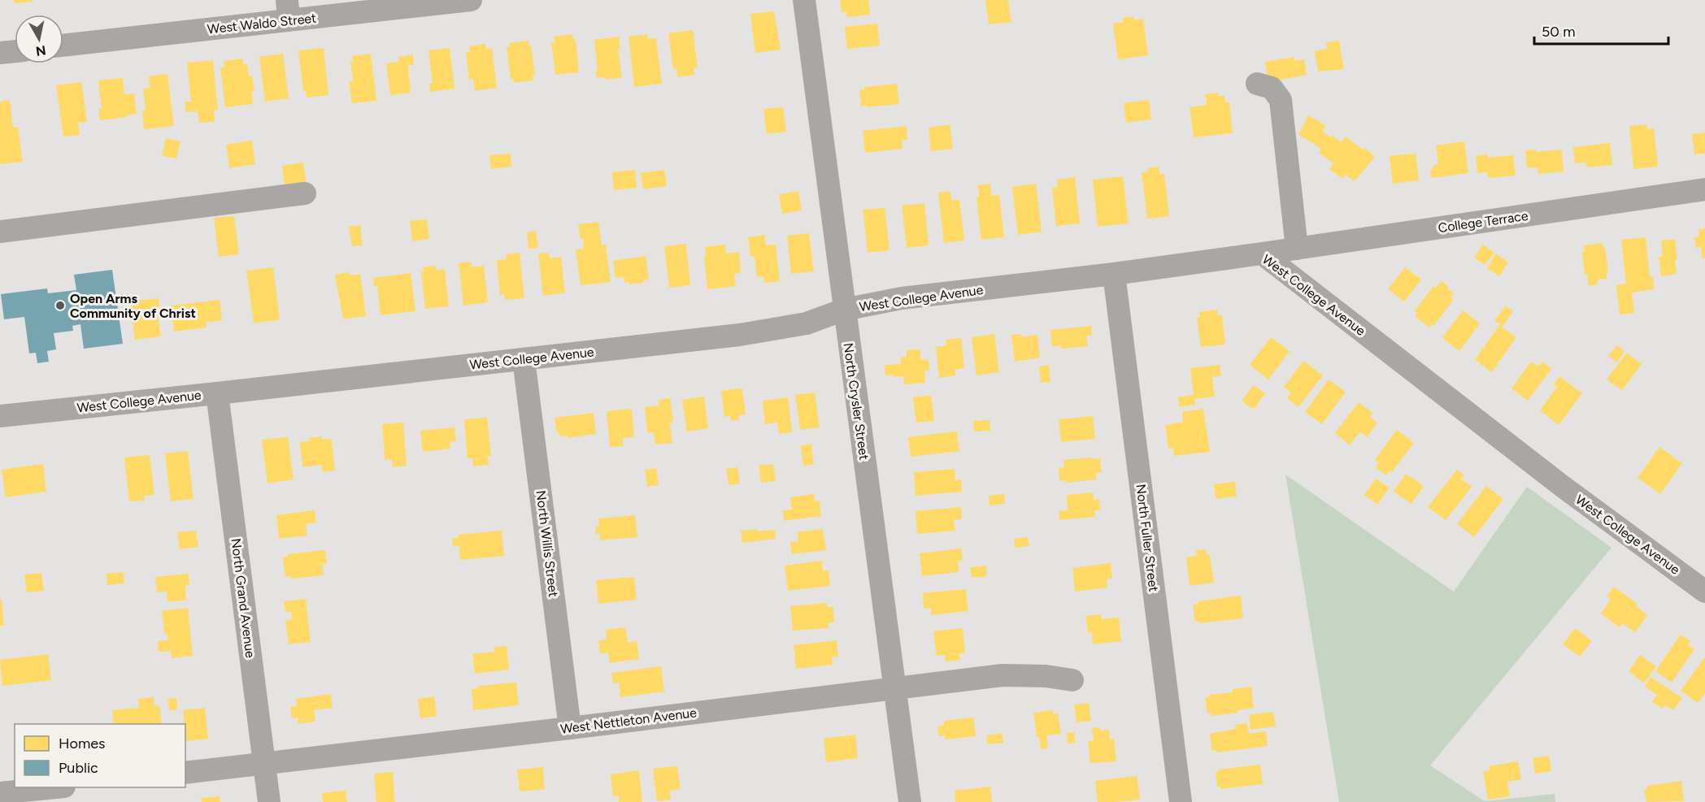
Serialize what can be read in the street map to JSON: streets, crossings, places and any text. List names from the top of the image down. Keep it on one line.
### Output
{"streets":{"street":["West Waldo Street","College Terrace","West College Avenue","North Crysler Street","North Fuller Street","North Willis Street","North Grand Avenue","West Nettleton Avenue"]},"crossings":[["College Terrace","West College Avenue"],["West College Avenue","North Crysler Street"],["West College Avenue","North Fuller Street"],["West College Avenue","North Willis Street"],["West College Avenue","North Grand Avenue"],["North Crysler Street","West Nettleton Avenue"],["North Willis Street","West Nettleton Avenue"],["North Grand Avenue","West Nettleton Avenue"]],"places":["Open Arms Community of Christ"],"legend":["Homes","Public"],"scale_bar":"50 m","north":"bottom"}
